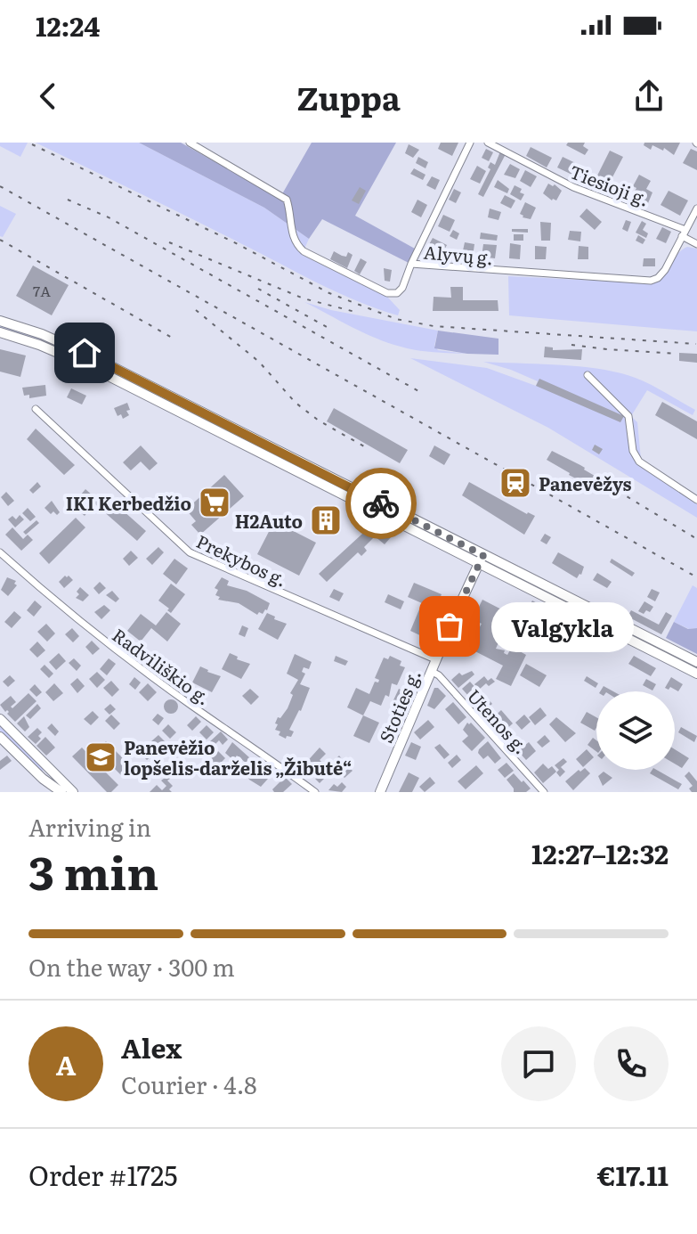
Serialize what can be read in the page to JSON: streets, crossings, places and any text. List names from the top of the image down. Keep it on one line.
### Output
{"streets":{"main road":["Stoties g."],"street":["Tiesioji g.","Alyvų g.","Prekybos g.","Radviliškio g.","Utenos g."]},"crossings":[["Tiesioji g.","Alyvų g."],["Prekybos g.","Stoties g."],["Stoties g.","Utenos g."]],"places":{"station":["Panevėžys"],"supermarket":["IKI Kerbedžio"],"building":["H2Auto"],"other":["Valgykla"],"school or university":["Panevėžio lopšelis-darželis „Žibutė“"]},"house_numbers":["7A"],"page":{"status":"12:24","header":"Zuppa","bubble":"Valgykla","heading":["3 min","Arriving in","12:27–12:32"],"panel":["Alex","Courier · 4.8","Order #1725","€17.11"],"bar":"On the way · 300 m","round":"A"}}
